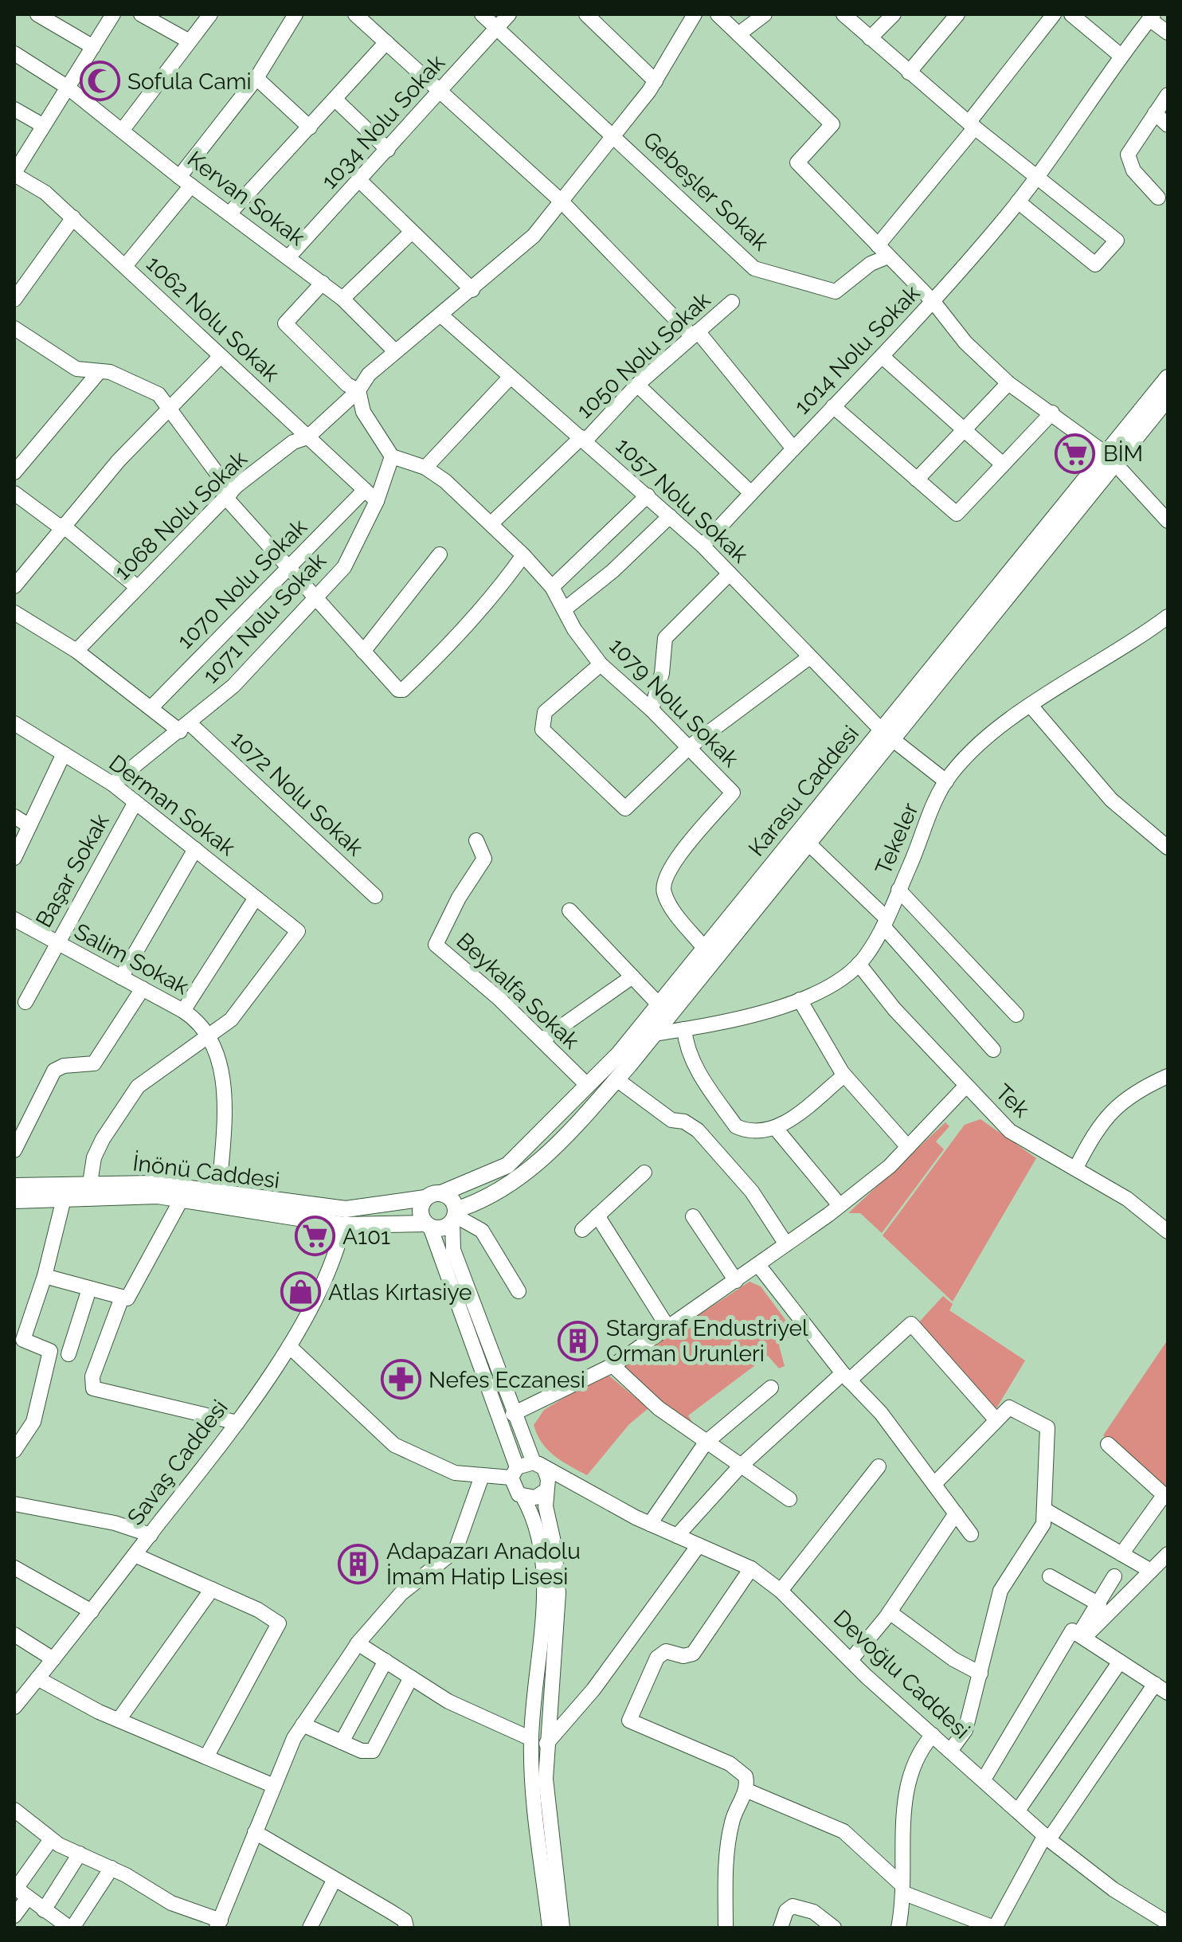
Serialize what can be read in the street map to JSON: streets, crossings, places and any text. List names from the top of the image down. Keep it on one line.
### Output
{"streets":{"main road":["Karasu Caddesi","İnönü Caddesi"],"street":["1034 Nolu Sokak","Gebeşler Sokak","Kervan Sokak","1062 Nolu Sokak","1014 Nolu Sokak","1050 Nolu Sokak","1057 Nolu Sokak","1068 Nolu Sokak","1070 Nolu Sokak","1071 Nolu Sokak","1079 Nolu Sokak","1072 Nolu Sokak","Derman Sokak","Tekeler","Başar Sokak","Salim Sokak","Beykalfa Sokak","Tek","Savaş Caddesi","Devoğlu Caddesi"]},"crossings":[["1034 Nolu Sokak","Gebeşler Sokak"],["1034 Nolu Sokak","Kervan Sokak"],["Gebeşler Sokak","1068 Nolu Sokak"],["Kervan Sokak","1068 Nolu Sokak"],["1062 Nolu Sokak","1068 Nolu Sokak"],["1062 Nolu Sokak","1070 Nolu Sokak"],["1062 Nolu Sokak","1071 Nolu Sokak"],["1014 Nolu Sokak","1057 Nolu Sokak"],["1050 Nolu Sokak","1057 Nolu Sokak"],["1050 Nolu Sokak","1079 Nolu Sokak"],["1057 Nolu Sokak","1068 Nolu Sokak"],["1057 Nolu Sokak","Karasu Caddesi"],["1057 Nolu Sokak","Tekeler"],["1068 Nolu Sokak","1072 Nolu Sokak"],["1070 Nolu Sokak","1072 Nolu Sokak"],["1071 Nolu Sokak","1072 Nolu Sokak"],["1071 Nolu Sokak","Derman Sokak"],["1079 Nolu Sokak","Karasu Caddesi"],["Karasu Caddesi","Tekeler"],["Karasu Caddesi","Beykalfa Sokak"],["Karasu Caddesi","İnönü Caddesi"],["Karasu Caddesi","Savaş Caddesi"],["Derman Sokak","Başar Sokak"],["Derman Sokak","Salim Sokak"],["Tekeler","Tek"],["Başar Sokak","Salim Sokak"],["Salim Sokak","İnönü Caddesi"],["İnönü Caddesi","Savaş Caddesi"]],"places":{"mosque":["Sofula Cami"],"supermarket":["BİM","A101"],"shop":["Atlas Kırtasiye"],"building":["Stargraf Endustriyel Orman Urunleri","Adapazarı Anadolu İmam Hatip Lisesi"],"pharmacy":["Nefes Eczanesi"]}}
